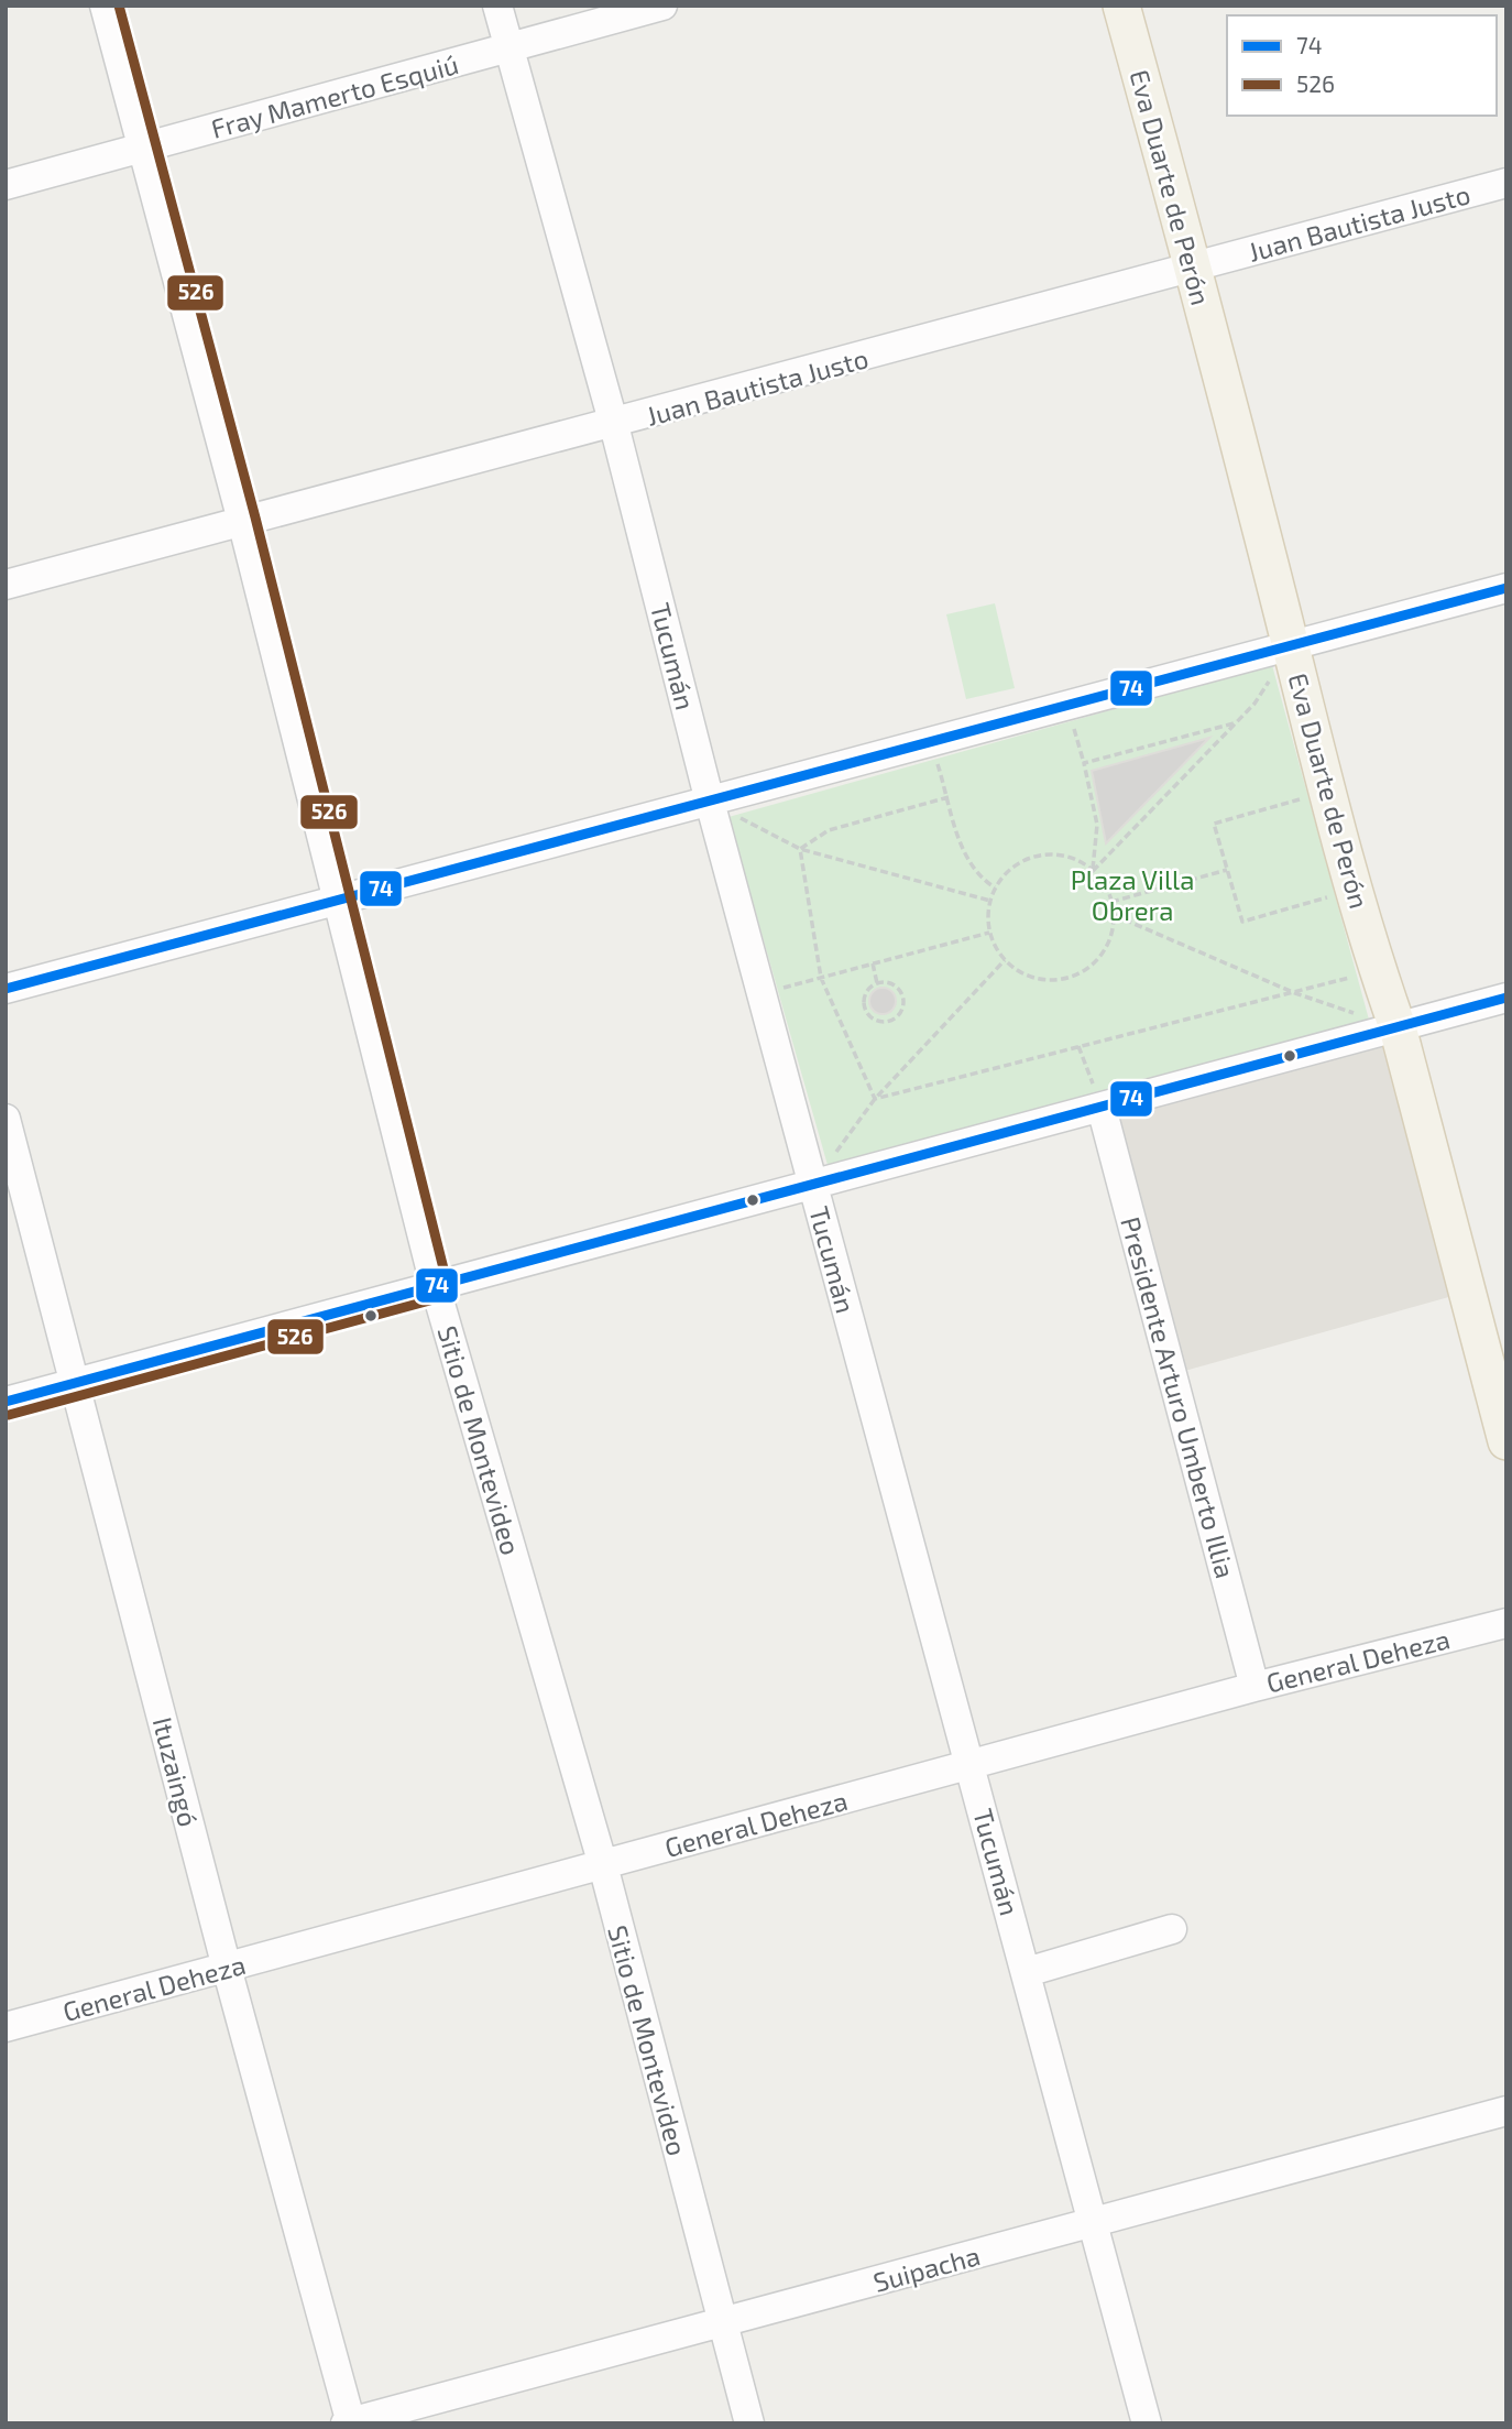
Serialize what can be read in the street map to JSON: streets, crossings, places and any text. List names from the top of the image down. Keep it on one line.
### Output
{"streets":{"main road":["Eva Duarte de Perón"],"street":["Fray Mamerto Esquiú","Juan Bautista Justo","Tucumán","Presidente Arturo Umberto Illia","Sitio de Montevideo","General Deheza","Ituzaingó","Suipacha"]},"crossings":[["Fray Mamerto Esquiú","Tucumán"],["Fray Mamerto Esquiú","Sitio de Montevideo"],["Eva Duarte de Perón","Juan Bautista Justo"],["Juan Bautista Justo","Tucumán"],["Juan Bautista Justo","Sitio de Montevideo"],["Tucumán","General Deheza"],["Tucumán","Suipacha"],["Presidente Arturo Umberto Illia","General Deheza"],["Sitio de Montevideo","General Deheza"],["Sitio de Montevideo","Suipacha"],["General Deheza","Ituzaingó"],["Ituzaingó","Suipacha"]],"parks":["Plaza Villa Obrera"],"lines":["transit line 526","transit line 74"],"legend":["74","526"]}
